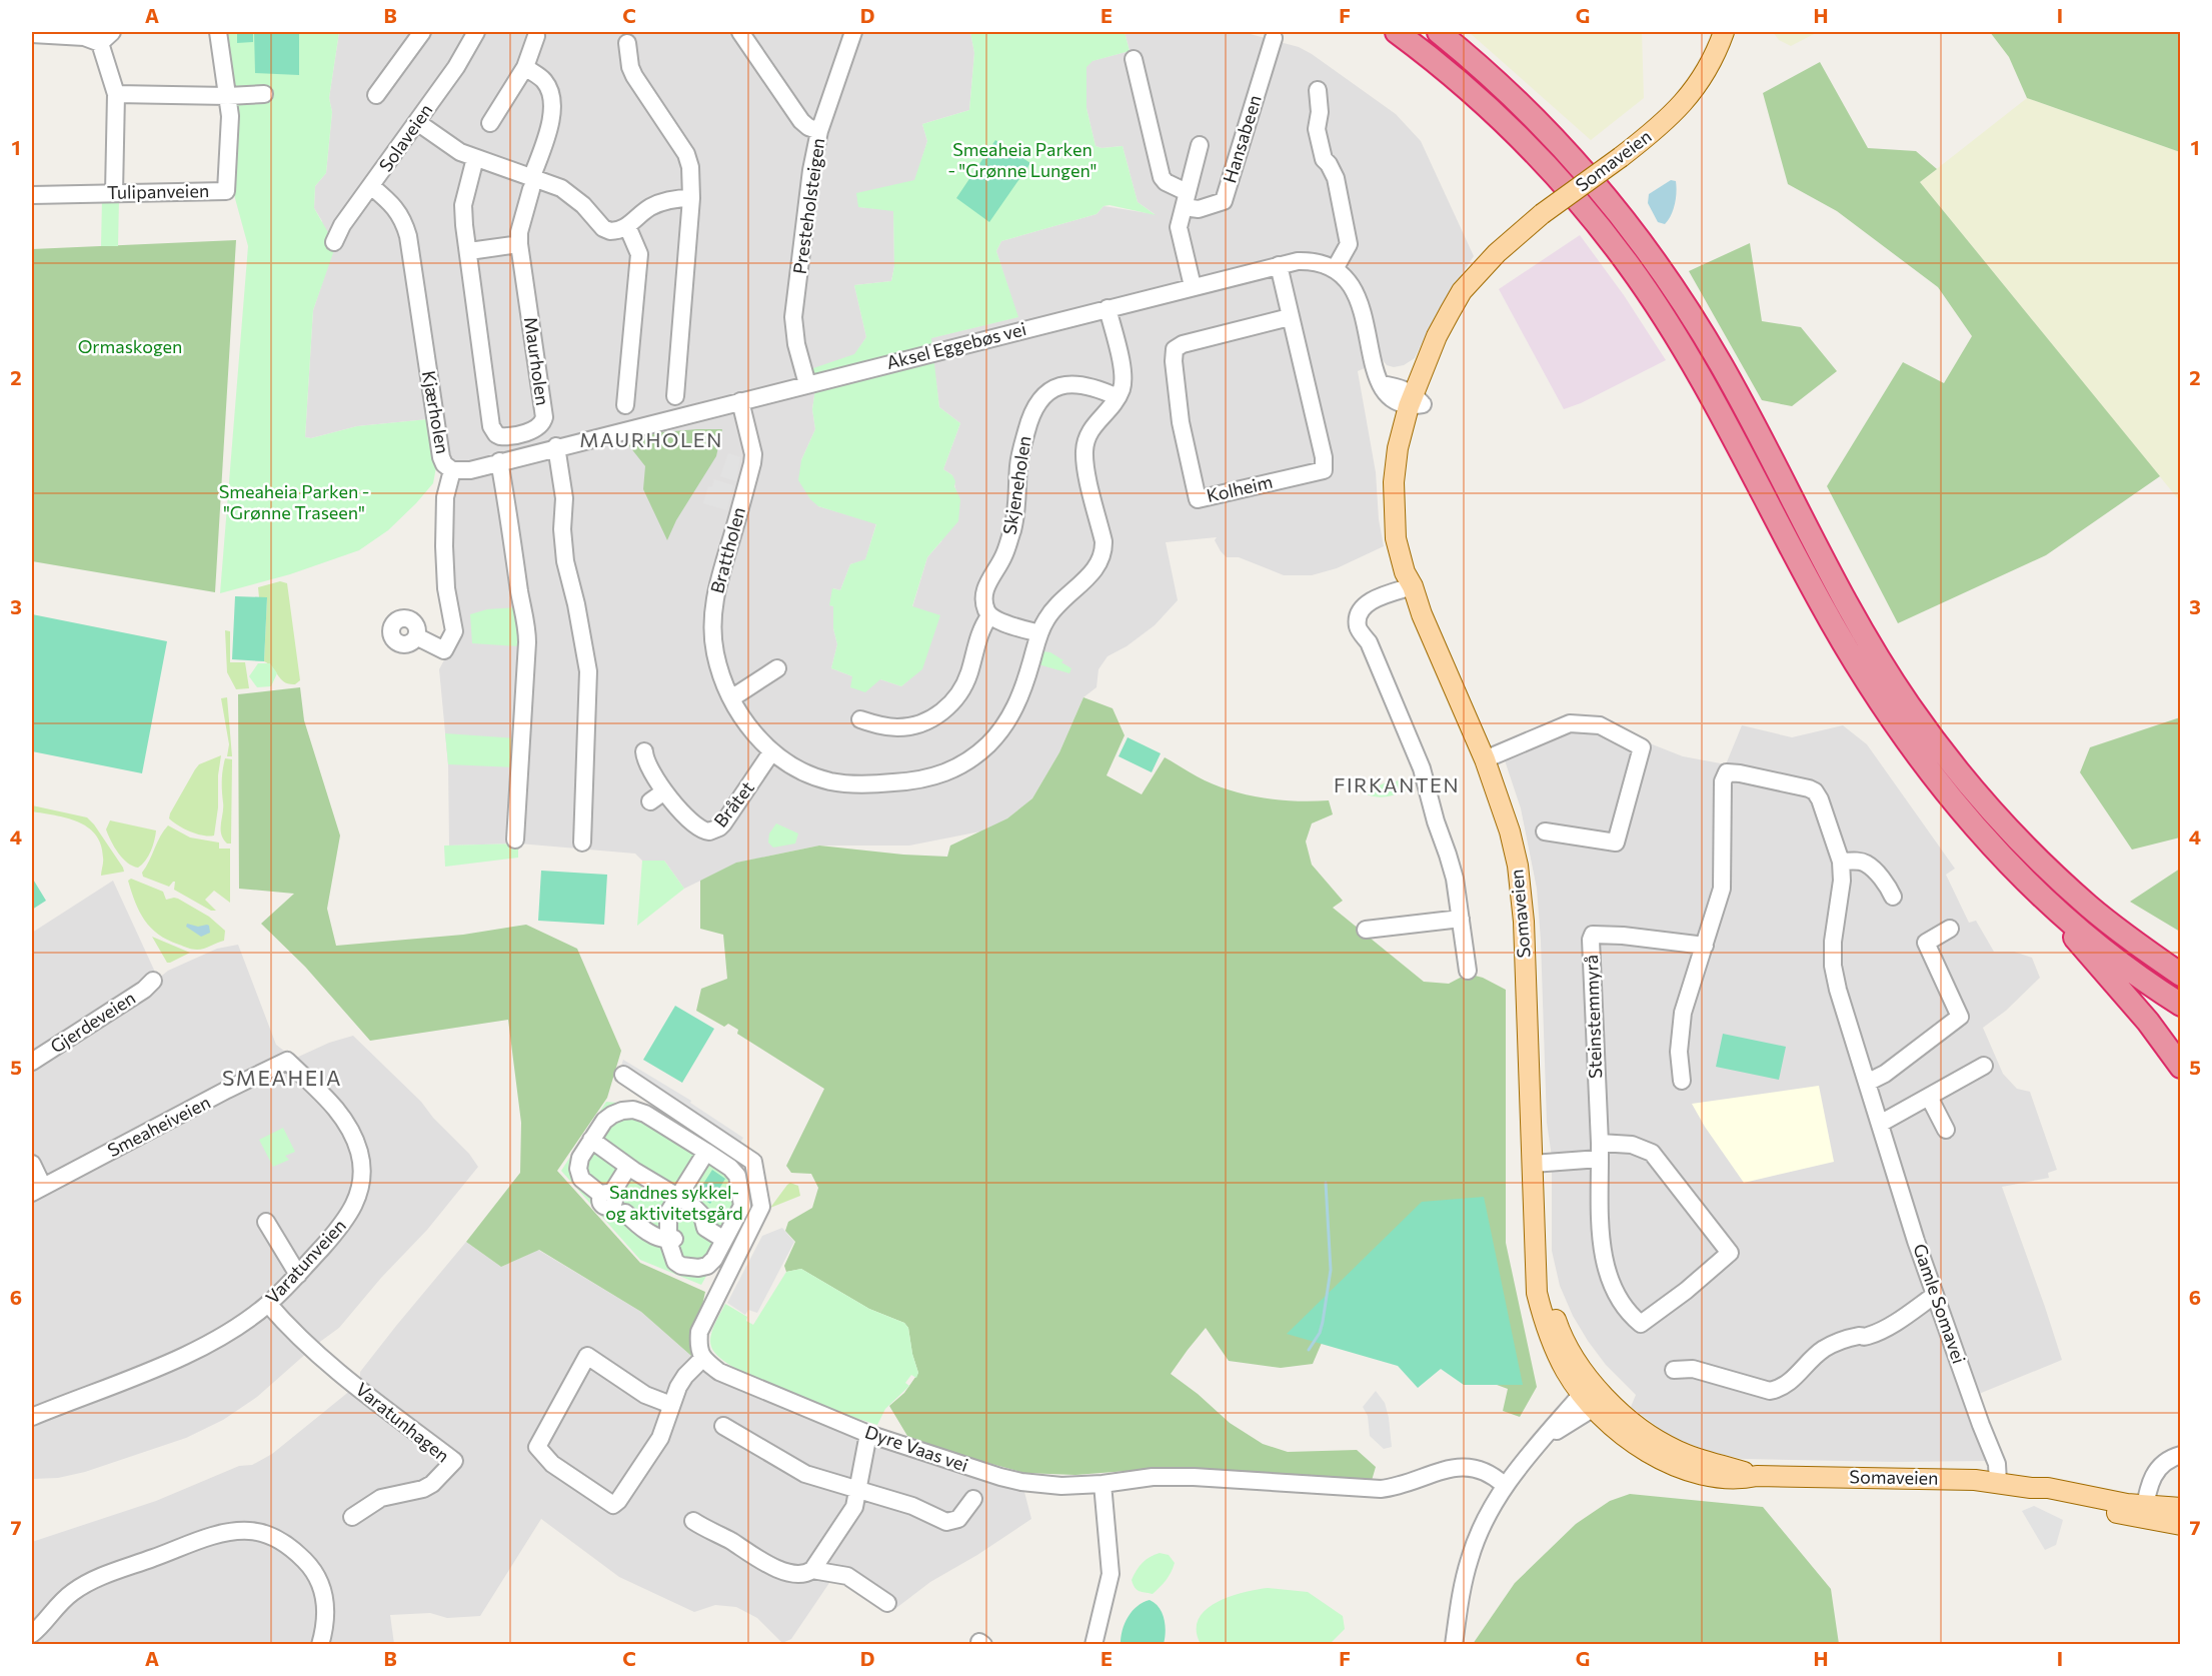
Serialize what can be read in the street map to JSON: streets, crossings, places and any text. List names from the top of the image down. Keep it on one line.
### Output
{"streets":{"main road":["Somaveien"],"street":["Solaveien","Hansabeen","Tulipanveien","Presteholsteigen","Aksel Eggebøs vei","Maurholen","Kjærholen","Skjeneholen","Kolheim","Brattholen","Bråtet","Steinstemmyrå","Gjerdeveien","Smeaheiveien","Varatunveien","Gamle Somavei","Varatunhagen","Dyre Vaas vei"]},"crossings":[["Solaveien","Kjærholen"],["Somaveien","Steinstemmyrå"],["Somaveien","Gamle Somavei"],["Presteholsteigen","Aksel Eggebøs vei"],["Aksel Eggebøs vei","Kjærholen"],["Aksel Eggebøs vei","Kolheim"],["Aksel Eggebøs vei","Brattholen"],["Brattholen","Bråtet"],["Steinstemmyrå","Gamle Somavei"],["Smeaheiveien","Varatunveien"],["Varatunveien","Varatunhagen"]],"districts":["MAURHOLEN","FIRKANTEN","SMEAHEIA"],"parks":["Smeaheia Parken - \"Grønne Lungen\"","Ormaskogen","Smeaheia Parken - \"Grønne Traseen\"","Sandnes sykkel- og aktivitetsgård"],"grid":{"columns":["A","B","C","D","E","F","G","H","I"],"rows":["1","2","3","4","5","6","7"]}}
